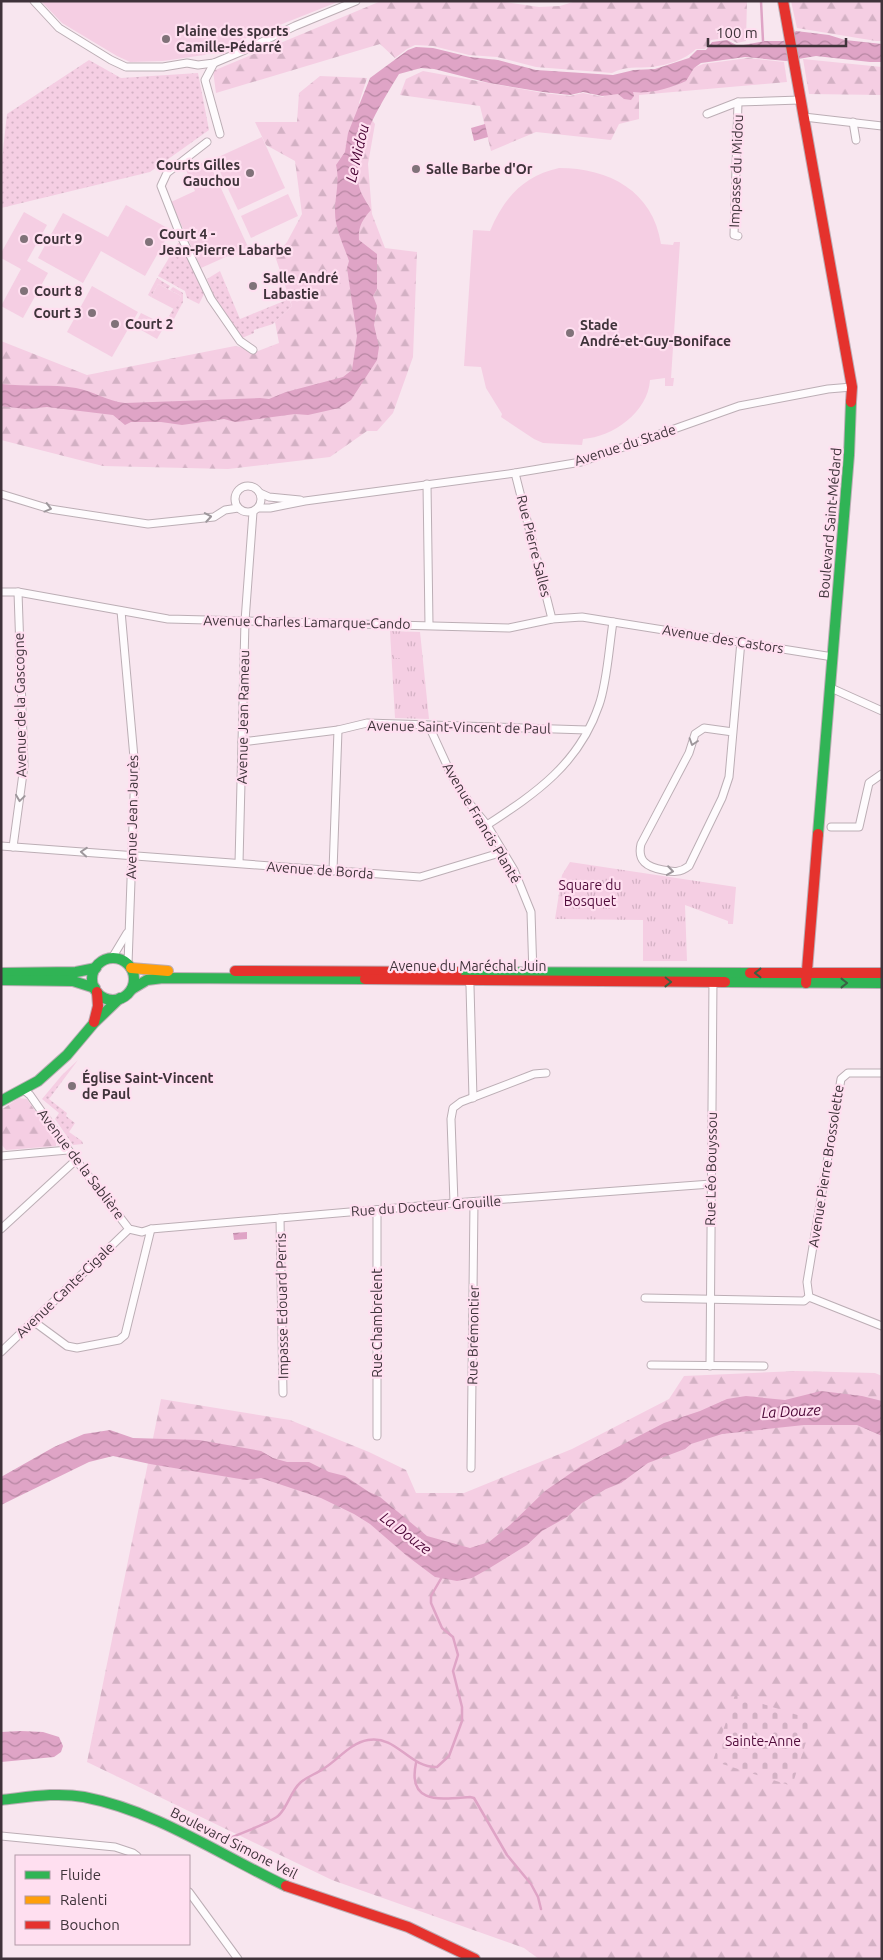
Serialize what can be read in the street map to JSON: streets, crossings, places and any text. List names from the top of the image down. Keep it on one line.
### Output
{"streets":{"main road":["Boulevard Saint-Médard","Avenue du Maréchal Juin","Boulevard Simone Veil"],"street":["Impasse du Midou","Avenue du Stade","Rue Pierre Salles","Avenue Charles Lamarque-Cando","Avenue des Castors","Avenue de la Gascogne","Avenue Jean Rameau","Avenue Saint-Vincent de Paul","Avenue Jean Jaurès","Avenue Francis Planté","Avenue de Borda","Avenue de la Sablière","Avenue Pierre Brossolette","Rue Léo Bouyssou","Rue du Docteur Grouille","Avenue Cante-Cigale","Impasse Edouard Perris","Rue Chambrelent","Rue Brémontier"]},"crossings":[["Impasse du Midou","Boulevard Saint-Médard"],["Avenue du Stade","Boulevard Saint-Médard"],["Avenue du Stade","Rue Pierre Salles"],["Avenue du Stade","Avenue Jean Rameau"],["Boulevard Saint-Médard","Avenue des Castors"],["Boulevard Saint-Médard","Avenue du Maréchal Juin"],["Rue Pierre Salles","Avenue Charles Lamarque-Cando"],["Avenue Charles Lamarque-Cando","Avenue des Castors"],["Avenue Charles Lamarque-Cando","Avenue de la Gascogne"],["Avenue Charles Lamarque-Cando","Avenue Jean Rameau"],["Avenue Charles Lamarque-Cando","Avenue Jean Jaurès"],["Avenue de la Gascogne","Avenue de Borda"],["Avenue Jean Rameau","Avenue Saint-Vincent de Paul"],["Avenue Jean Rameau","Avenue de Borda"],["Avenue Saint-Vincent de Paul","Avenue Francis Planté"],["Avenue Jean Jaurès","Avenue de Borda"],["Avenue Jean Jaurès","Avenue du Maréchal Juin"],["Avenue Francis Planté","Avenue de Borda"],["Avenue Francis Planté","Avenue du Maréchal Juin"],["Avenue du Maréchal Juin","Rue Léo Bouyssou"],["Avenue de la Sablière","Rue du Docteur Grouille"],["Avenue de la Sablière","Avenue Cante-Cigale"],["Rue Léo Bouyssou","Rue du Docteur Grouille"],["Rue du Docteur Grouille","Impasse Edouard Perris"],["Rue du Docteur Grouille","Rue Chambrelent"],["Rue du Docteur Grouille","Rue Brémontier"]],"one_way":["Avenue de la Gascogne"],"water":["Le Midou","La Douze"],"parks":["Square du Bosquet","Sainte-Anne"],"places":["Plaine des sports Camille-Pédarré","Salle Barbe d'Or","Courts Gilles Gauchou","Court 9","Court 4 - Jean-Pierre Labarbe","Salle André Labastie","Court 8","Court 3","Court 2","Stade André-et-Guy-Boniface","Église Saint-Vincent de Paul"],"legend":["Fluide","Ralenti","Bouchon"],"scale_bar":"100 m"}
